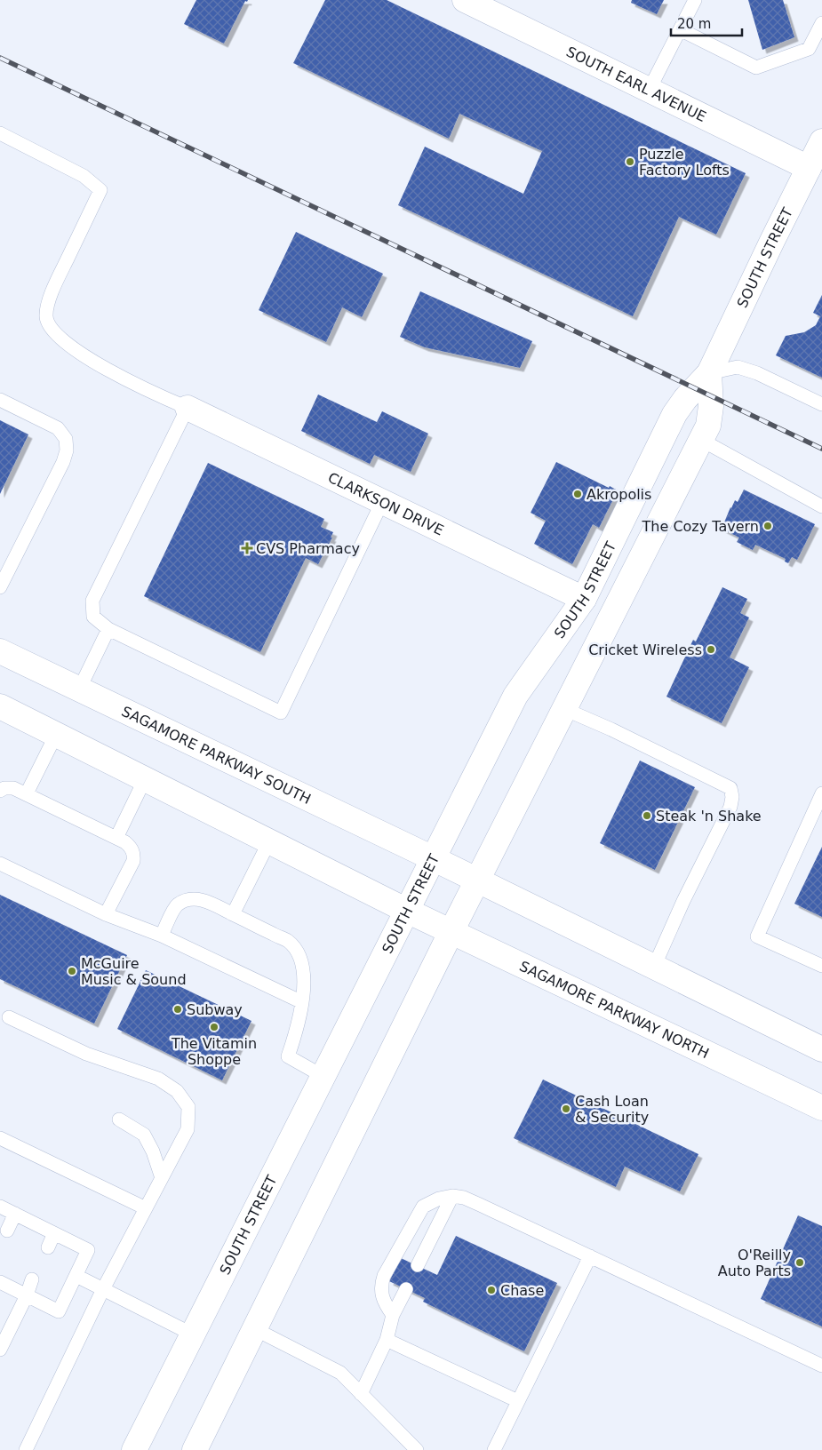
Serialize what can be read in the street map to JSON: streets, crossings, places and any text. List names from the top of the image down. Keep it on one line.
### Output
{"streets":{"main road":["SOUTH EARL AVENUE","SOUTH STREET","CLARKSON DRIVE","SAGAMORE PARKWAY SOUTH","SAGAMORE PARKWAY NORTH"]},"crossings":[["SOUTH EARL AVENUE","SOUTH STREET"],["SOUTH STREET","CLARKSON DRIVE"],["SOUTH STREET","SAGAMORE PARKWAY SOUTH"],["SOUTH STREET","SAGAMORE PARKWAY NORTH"]],"places":{"other":["Puzzle Factory Lofts","Akropolis","The Cozy Tavern","Cricket Wireless","Steak 'n Shake","McGuire Music & Sound","Subway","The Vitamin Shoppe","Cash Loan & Security","O'Reilly Auto Parts","Chase"],"health":["CVS Pharmacy"]},"scale_bar":"20 m"}
